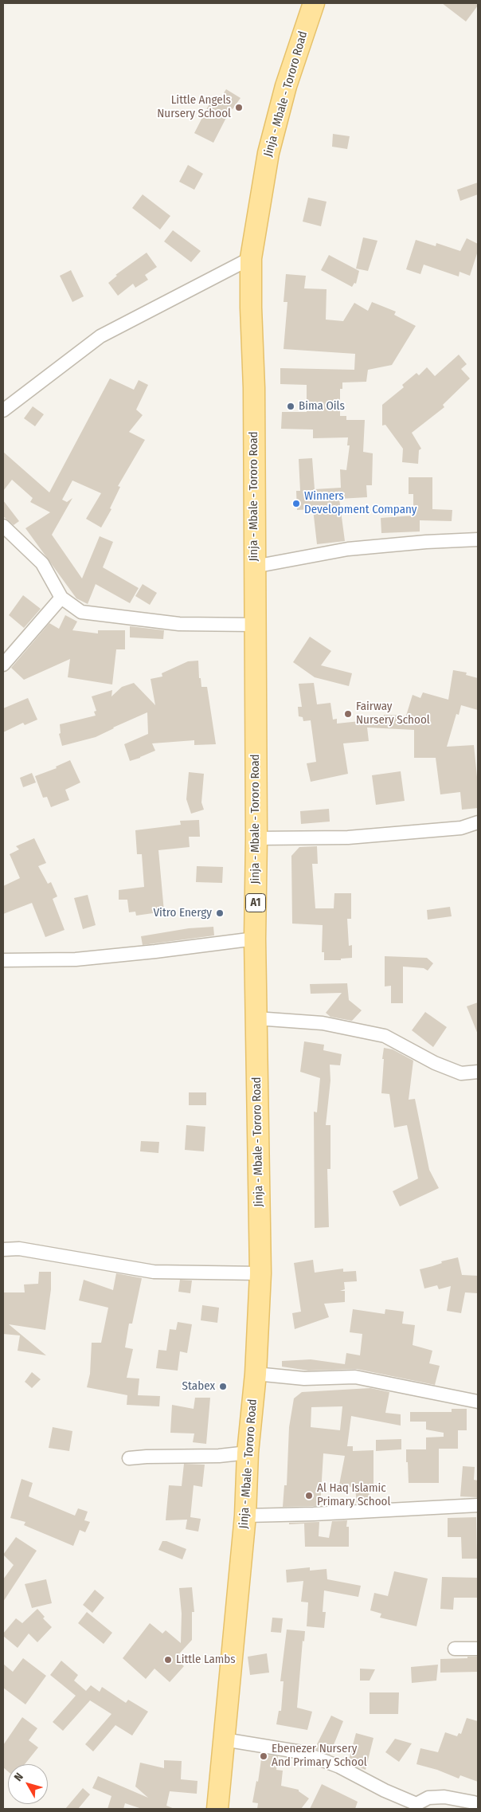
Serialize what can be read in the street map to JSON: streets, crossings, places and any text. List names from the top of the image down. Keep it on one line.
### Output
{"streets":{"main road":["Jinja - Mbale - Tororo Road","A1"]},"places":["Little Angels Nursery School","Bima Oils","Winners Development Company","Fairway Nursery School","Vitro Energy","Stabex","Al Haq Islamic Primary School","Little Lambs","Ebenezer Nursery And Primary School"],"north":"top left"}
